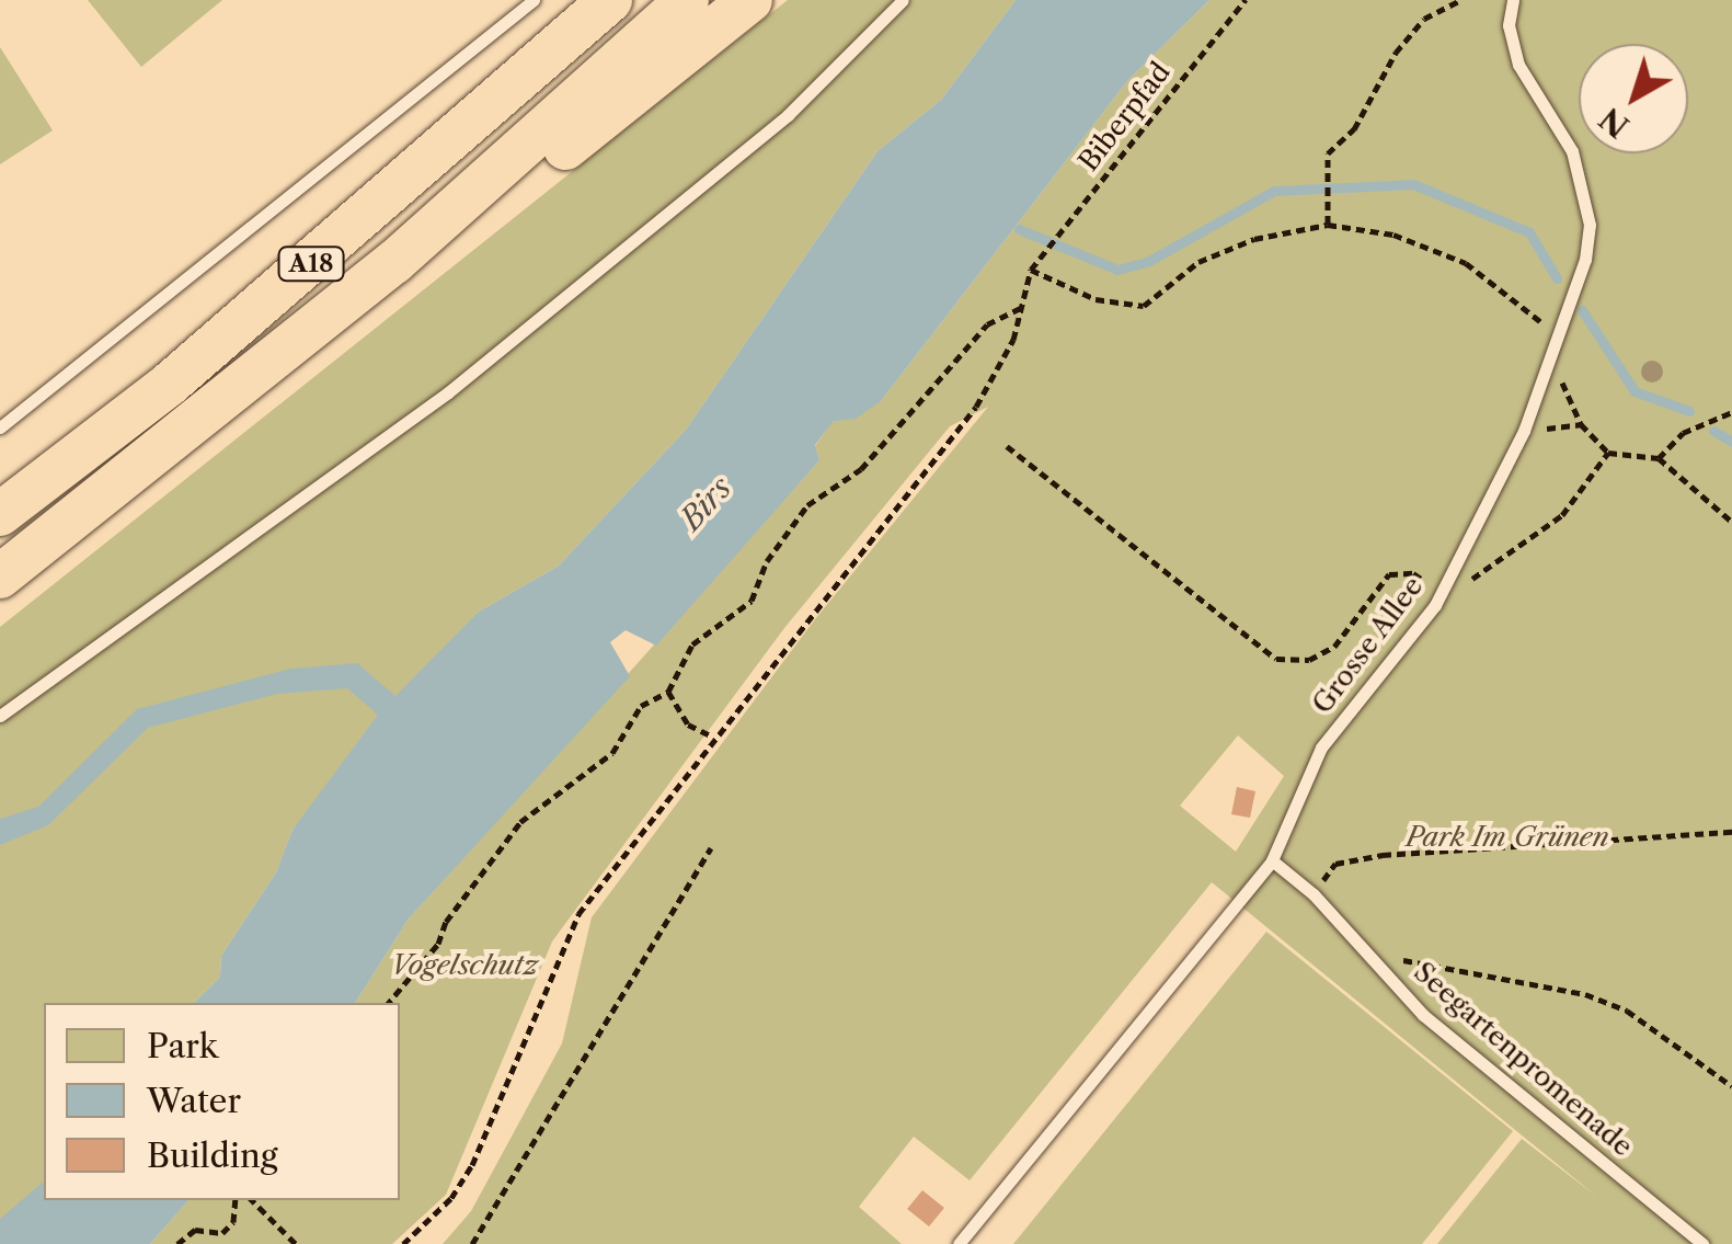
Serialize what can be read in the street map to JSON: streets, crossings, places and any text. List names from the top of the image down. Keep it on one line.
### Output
{"streets":{"highway":["A18"],"lane":["Grosse Allee","Seegartenpromenade"],"path":["Biberpfad"]},"crossings":[["Grosse Allee","Seegartenpromenade"]],"water":["Birs"],"parks":["Park Im Grünen","Vogelschutz"],"legend":["Park","Water","Building"],"north":"bottom left"}
